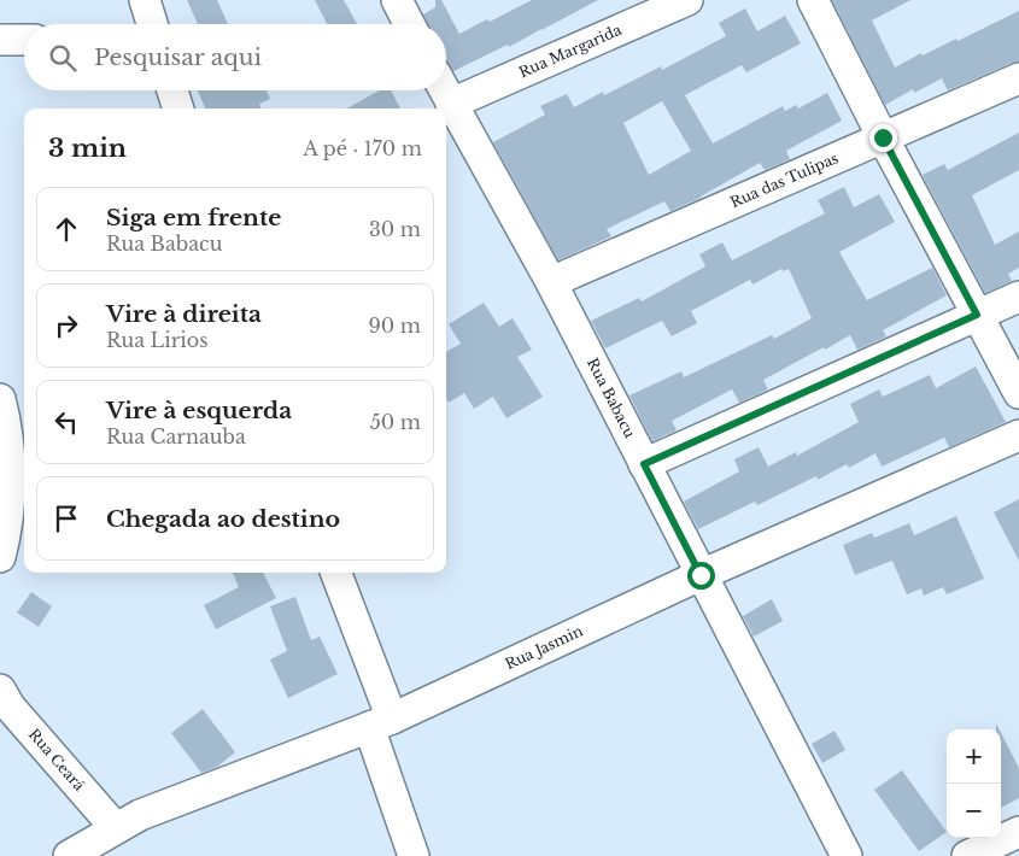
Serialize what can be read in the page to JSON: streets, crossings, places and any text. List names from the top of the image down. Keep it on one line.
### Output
{"streets":{"street":["Rua Margarida","Rua das Tulipas","Rua Babacu","Rua Jasmin","Rua Ceará"]},"crossings":[["Rua Margarida","Rua Babacu"],["Rua das Tulipas","Rua Babacu"],["Rua Babacu","Rua Jasmin"],["Rua Jasmin","Rua Ceará"]],"page":{"search":"Pesquisar aqui","heading":["3 min","A pé · 170 m"],"list":[["Siga em frente","Rua Babacu","30 m"],["Vire à direita","Rua Lirios","90 m"],["Vire à esquerda","Rua Carnauba","50 m"],"Chegada ao destino"],"map_buttons":["+","−"]}}
